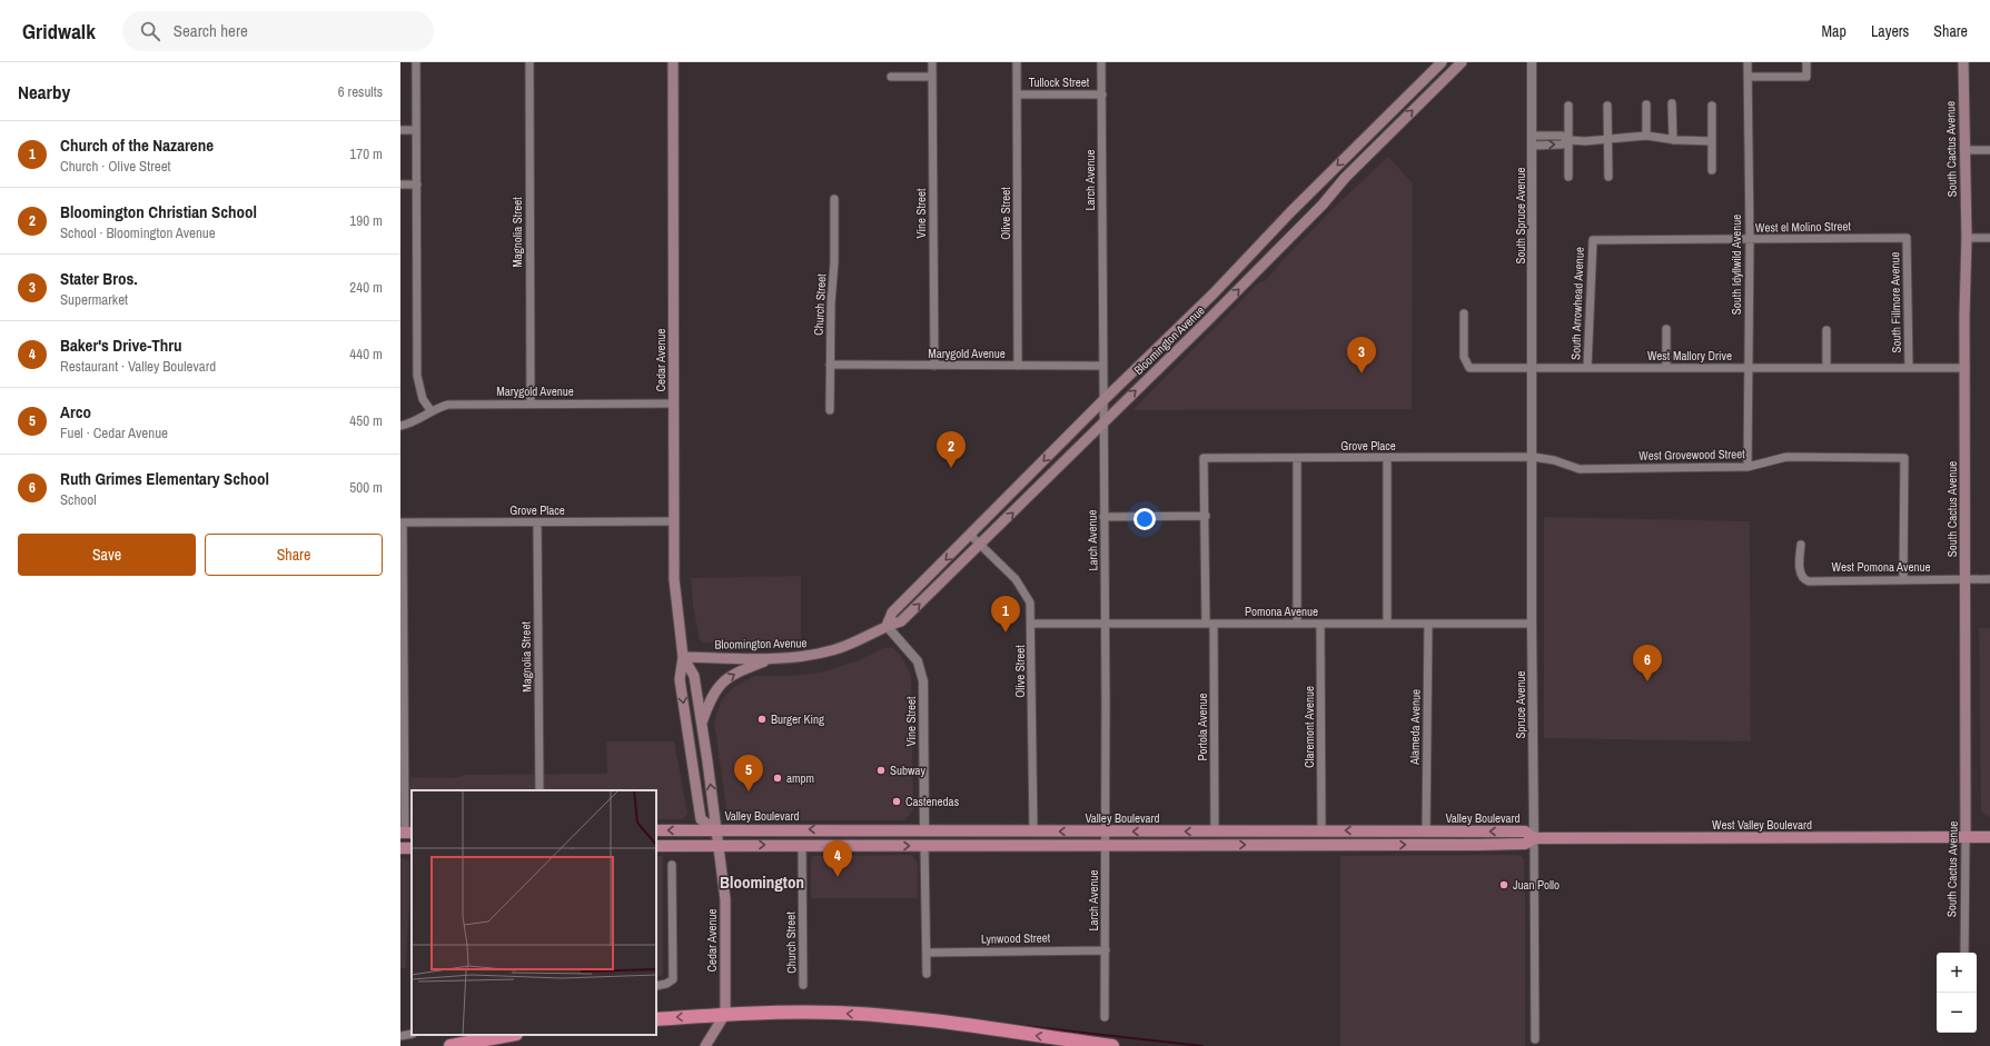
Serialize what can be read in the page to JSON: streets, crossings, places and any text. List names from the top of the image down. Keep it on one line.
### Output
{"streets":{"main road":["South Cactus Avenue","Bloomington Avenue","Cedar Avenue","Valley Boulevard","West Valley Boulevard"],"street":["Tullock Street","Larch Avenue","Vine Street","Olive Street","South Spruce Avenue","West el Molino Street","Magnolia Street","South Idyllwild Avenue","South Fillmore Avenue","South Arrowhead Avenue","Church Street","Marygold Avenue","West Mallory Drive","Grove Place","West Grovewood Street","West Pomona Avenue","Pomona Avenue","Spruce Avenue","Portola Avenue","Claremont Avenue","Alameda Avenue","Lynwood Street"]},"crossings":[["Tullock Street","Larch Avenue"],["Tullock Street","Olive Street"],["South Cactus Avenue","West Mallory Drive"],["South Cactus Avenue","West Pomona Avenue"],["South Cactus Avenue","West Valley Boulevard"],["Larch Avenue","Bloomington Avenue"],["Larch Avenue","Marygold Avenue"],["Larch Avenue","Pomona Avenue"],["Larch Avenue","Valley Boulevard"],["Larch Avenue","Lynwood Street"],["Vine Street","Bloomington Avenue"],["Vine Street","Marygold Avenue"],["Vine Street","Valley Boulevard"],["Olive Street","Bloomington Avenue"],["Olive Street","Marygold Avenue"],["Olive Street","Pomona Avenue"],["Olive Street","Valley Boulevard"],["South Spruce Avenue","West Mallory Drive"],["South Spruce Avenue","Spruce Avenue"],["West el Molino Street","South Idyllwild Avenue"],["West el Molino Street","South Fillmore Avenue"],["West el Molino Street","South Arrowhead Avenue"],["Magnolia Street","Marygold Avenue"],["Magnolia Street","Grove Place"],["South Idyllwild Avenue","West Mallory Drive"],["South Idyllwild Avenue","West Grovewood Street"],["South Fillmore Avenue","West Mallory Drive"],["South Arrowhead Avenue","West Mallory Drive"],["Church Street","Marygold Avenue"],["Church Street","Valley Boulevard"],["Bloomington Avenue","Cedar Avenue"],["Marygold Avenue","Cedar Avenue"],["West Mallory Drive","Spruce Avenue"],["Cedar Avenue","Grove Place"],["Cedar Avenue","Valley Boulevard"],["Grove Place","West Grovewood Street"],["Grove Place","Spruce Avenue"],["Grove Place","Portola Avenue"],["West Grovewood Street","West Pomona Avenue"],["West Grovewood Street","Spruce Avenue"],["Pomona Avenue","Spruce Avenue"],["Pomona Avenue","Portola Avenue"],["Pomona Avenue","Claremont Avenue"],["Pomona Avenue","Alameda Avenue"],["Spruce Avenue","Valley Boulevard"],["Spruce Avenue","West Valley Boulevard"],["Portola Avenue","Valley Boulevard"],["Claremont Avenue","Valley Boulevard"],["Alameda Avenue","Valley Boulevard"],["Valley Boulevard","West Valley Boulevard"]],"districts":["Bloomington"],"places":["Burger King","Subway","ampm","Castenedas","Juan Pollo"],"page":{"header":"Gridwalk","search":"Search here","nav":["Map","Layers","Share"],"heading":["Nearby","6 results"],"list":[{"mark":"1","name":"Church of the Nazarene","note":"Church · Olive Street","value":"170 m"},{"mark":"2","name":"Bloomington Christian School","note":"School · Bloomington Avenue","value":"190 m"},{"mark":"3","name":"Stater Bros.","note":"Supermarket","value":"240 m"},{"mark":"4","name":"Baker's Drive-Thru","note":"Restaurant · Valley Boulevard","value":"440 m"},{"mark":"5","name":"Arco","note":"Fuel · Cedar Avenue","value":"450 m"},{"mark":"6","name":"Ruth Grimes Elementary School","note":"School","value":"500 m"}],"pins":["3","2","1","6","5","4"],"buttons":["Save","Share"],"map_buttons":["+","−"]}}
